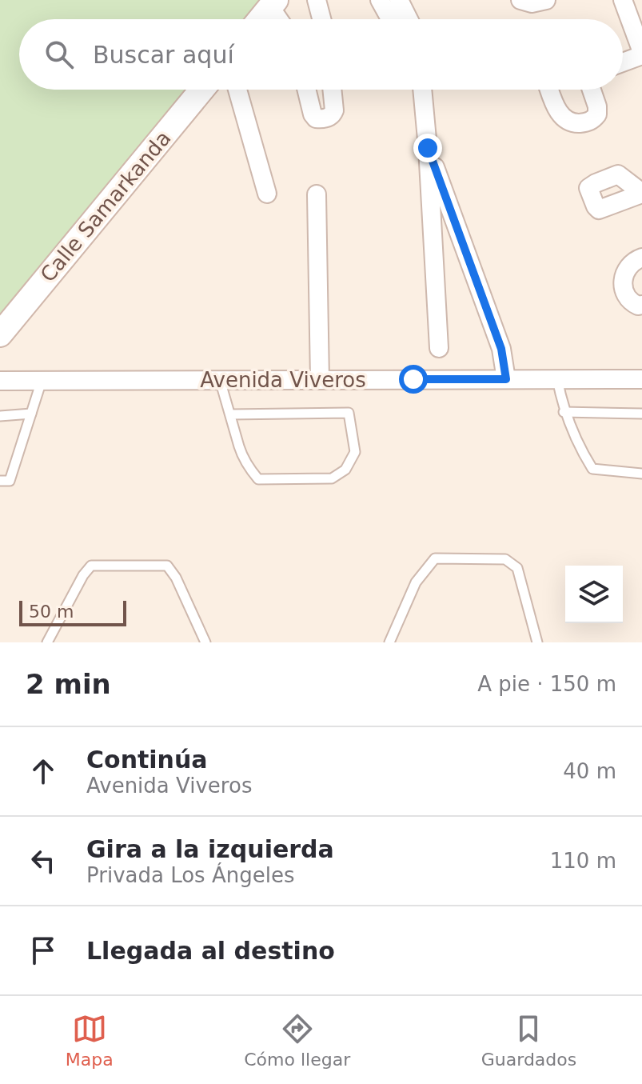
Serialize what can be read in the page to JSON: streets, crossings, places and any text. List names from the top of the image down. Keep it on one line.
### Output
{"streets":{"street":["Calle Samarkanda","Avenida Viveros"]},"scale_bar":"50 m","page":{"search":"Buscar aquí","scale":"50 m","heading":["2 min","A pie · 150 m"],"list":[["Continúa","Avenida Viveros","40 m"],["Gira a la izquierda","Privada Los Ángeles","110 m"],"Llegada al destino"],"nav":["Mapa","Cómo llegar","Guardados"]}}
